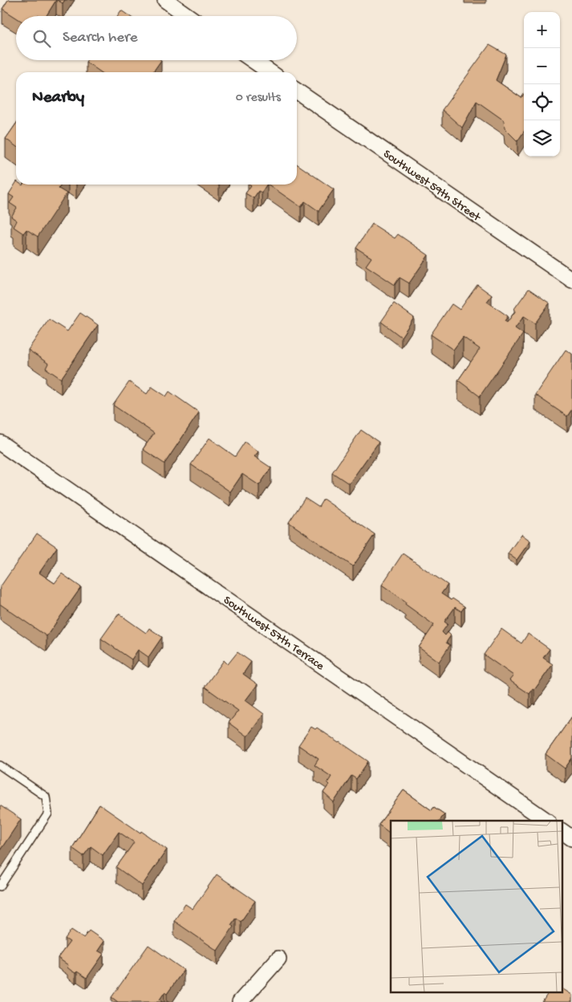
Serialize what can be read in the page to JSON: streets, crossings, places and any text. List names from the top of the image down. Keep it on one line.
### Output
{"streets":{"street":["Southwest 59th Street","Southwest 57th Terrace"]},"page":{"map_buttons":["+","−"],"search":"Search here","heading":["Nearby","0 results"]}}
